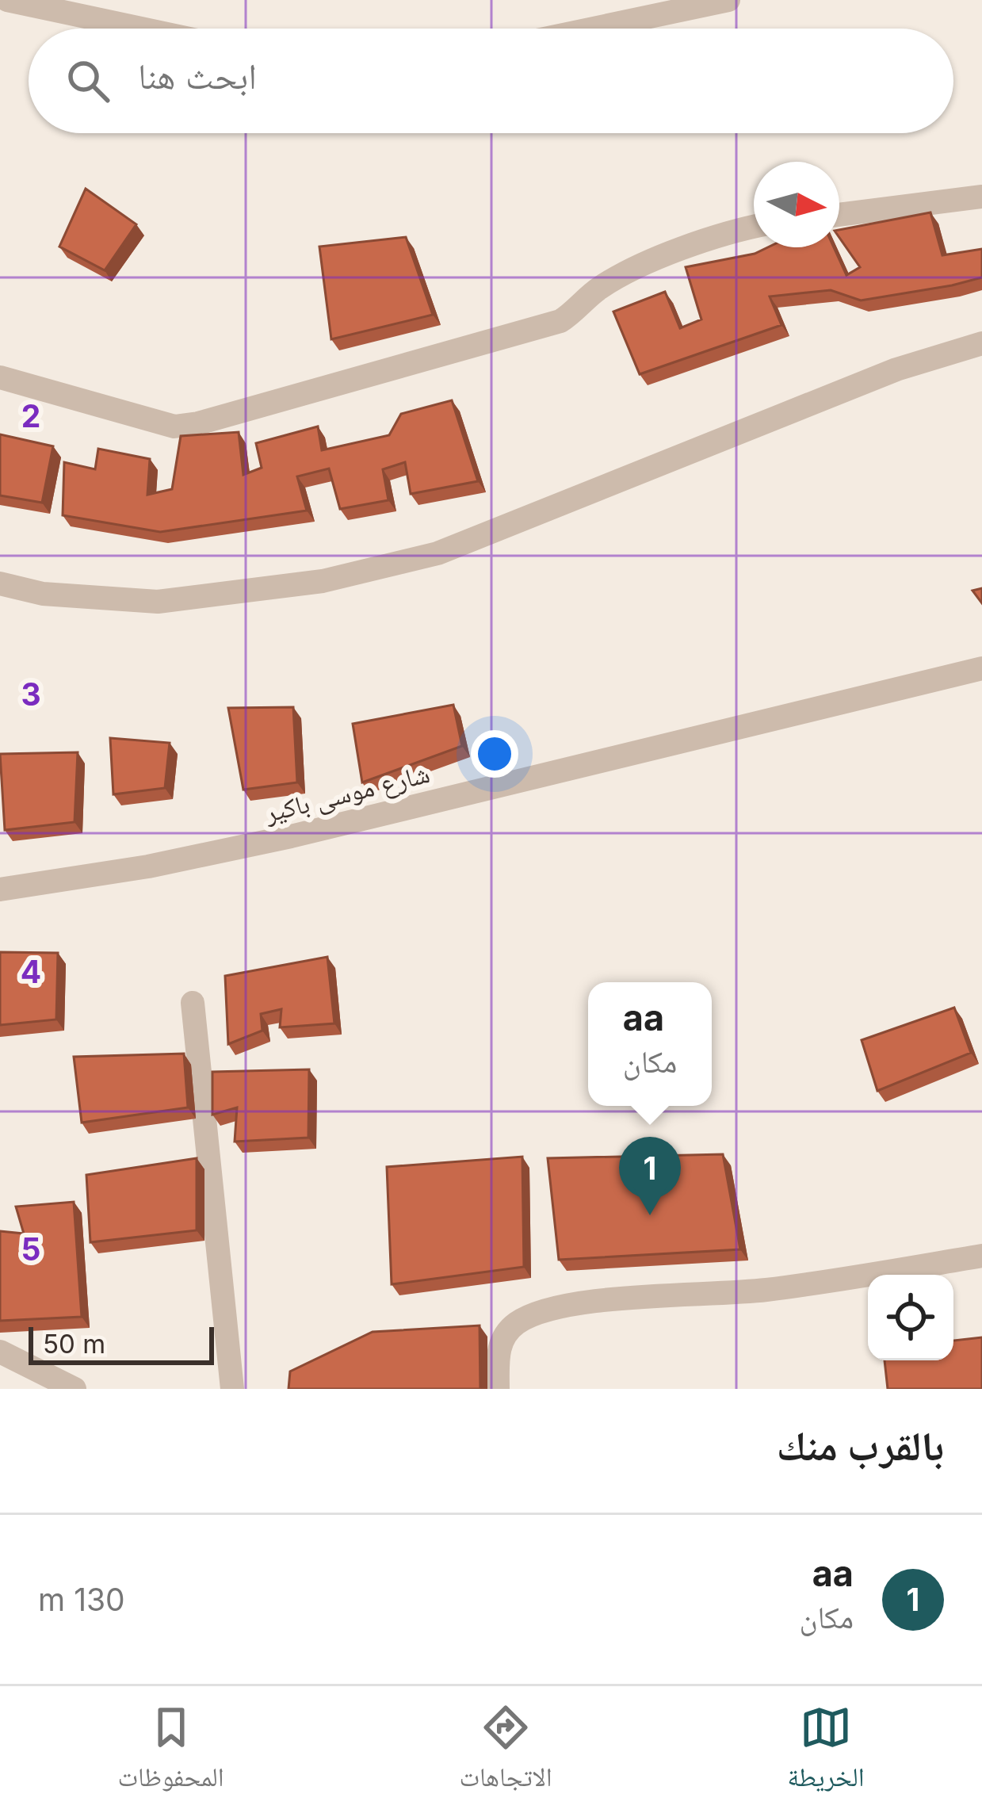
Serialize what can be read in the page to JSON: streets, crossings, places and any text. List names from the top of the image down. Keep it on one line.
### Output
{"streets":{"street":["شارع موسى باكير"]},"scale_bar":"50 m","north":"right","page":{"search":"ابحث هنا","popup":["aa","مكان"],"pins":"1","scale":"50 m","heading":"بالقرب منك","list":[{"mark":"1","name":"aa","note":"مكان","value":"130 m"}],"nav":["الخريطة","الاتجاهات","المحفوظات"]},"grid":{"rows":["2","3","4","5"]}}
